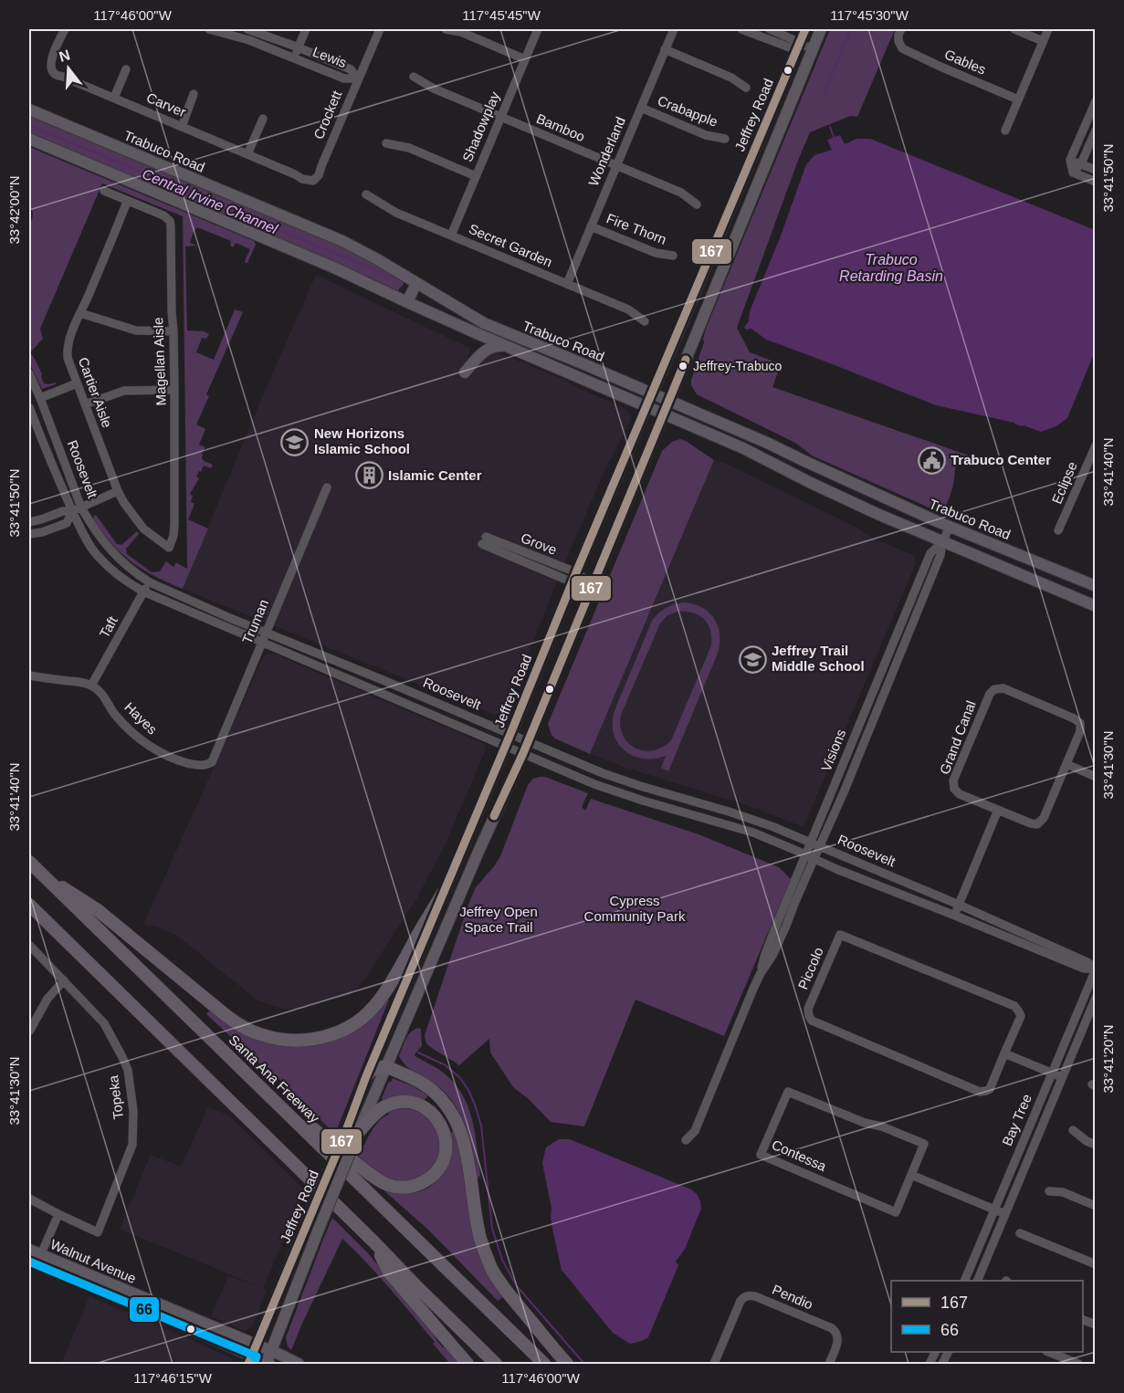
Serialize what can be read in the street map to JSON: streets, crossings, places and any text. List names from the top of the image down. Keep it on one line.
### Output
{"streets":{"highway":["Santa Ana Freeway"],"main road":["Jeffrey Road","Trabuco Road","Walnut Avenue"],"street":["Lewis","Gables","Carver","Crabapple","Crockett","Shadowplay","Bamboo","Wonderland","Fire Thorn","Secret Garden","Magellan Aisle","Cartier Aisle","Roosevelt","Eclipse","Grove","Truman","Taft","Hayes","Grand Canal","Visions","Piccolo","Topeka","Bay Tree","Contessa","Pendio"]},"crossings":[["Lewis","Crockett"],["Carver","Crockett"],["Crabapple","Wonderland"],["Jeffrey Road","Trabuco Road"],["Jeffrey Road","Roosevelt"],["Jeffrey Road","Grove"],["Jeffrey Road","Walnut Avenue"],["Shadowplay","Bamboo"],["Shadowplay","Secret Garden"],["Bamboo","Wonderland"],["Trabuco Road","Visions"],["Wonderland","Fire Thorn"],["Wonderland","Secret Garden"],["Magellan Aisle","Cartier Aisle"],["Roosevelt","Truman"],["Roosevelt","Taft"],["Roosevelt","Visions"],["Roosevelt","Bay Tree"],["Truman","Hayes"],["Taft","Hayes"]],"water":["Central Irvine Channel","Trabuco Retarding Basin"],"parks":["Cypress Community Park","Jeffrey Open Space Trail"],"places":{"other":["Jeffrey-Trabuco"],"school or university":["New Horizons Islamic School","Jeffrey Trail Middle School"],"public building":["Trabuco Center"],"building":["Islamic Center"]},"lines":["transit line 167","transit line 66"],"legend":["167","66"],"north":"top","coordinates":["117°46'00\"W","117°45'45\"W","117°45'30\"W","33°41'50\"N","33°42'00\"N","33°41'40\"N","33°41'30\"N","33°41'20\"N","117°46'15\"W"]}
